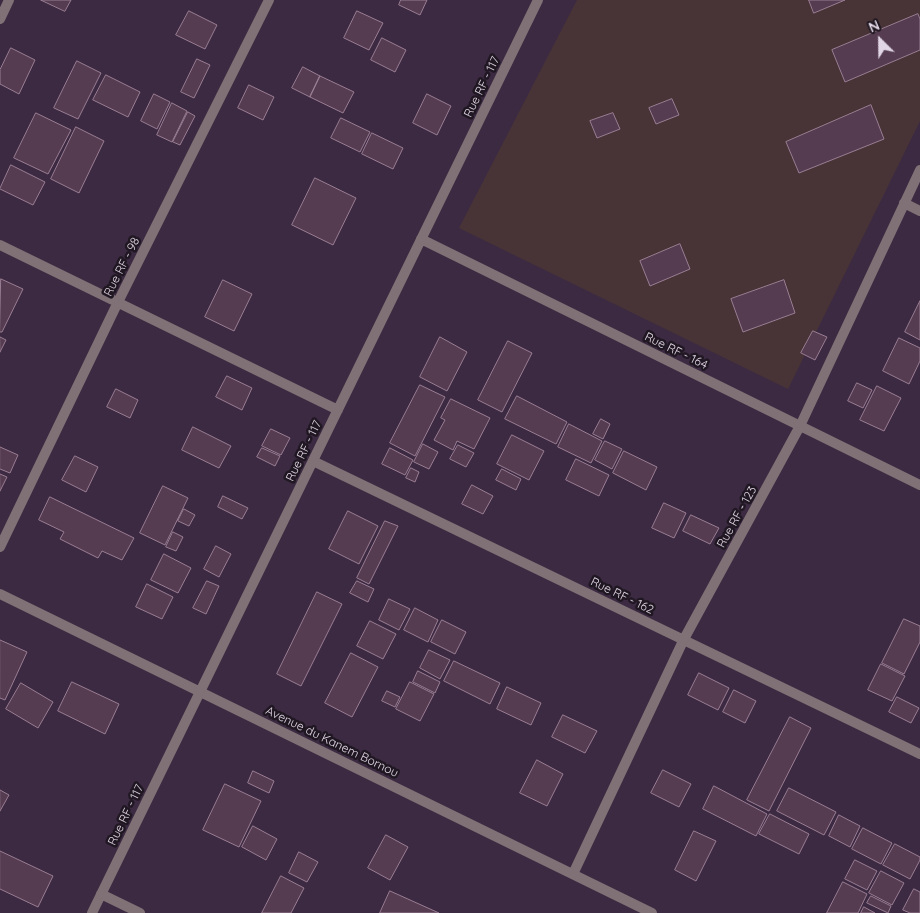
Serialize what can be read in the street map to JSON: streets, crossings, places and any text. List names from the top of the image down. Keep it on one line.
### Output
{"streets":{"street":["Rue RF - 117","Rue RF - 98","Rue RF - 164","Rue RF - 123","Rue RF - 162","Avenue du Kanem Bornou"]},"crossings":[["Rue RF - 117","Rue RF - 164"],["Rue RF - 117","Rue RF - 162"],["Rue RF - 117","Avenue du Kanem Bornou"],["Rue RF - 164","Rue RF - 123"],["Rue RF - 123","Rue RF - 162"],["Rue RF - 123","Avenue du Kanem Bornou"]],"north":"top left"}
